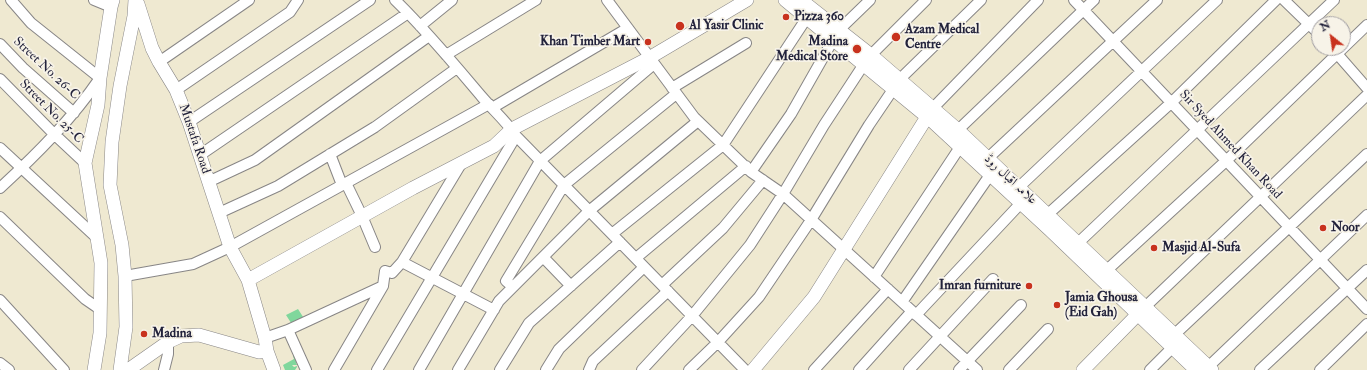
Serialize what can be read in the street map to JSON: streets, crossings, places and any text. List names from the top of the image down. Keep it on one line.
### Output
{"streets":{"street":["Street No. 26-C","Street No. 25-C","Mustafa Road","Sir Syed Ahmed Khan Road","علامہ اقبال روڈ"]},"places":["Pizza 360","Al Yasir Clinic","Azam Medical Centre","Khan Timber Mart","Madina Medical Store","Noor","Masjid Al-Sufa","Imran furniture","Jamia Ghousa (Eid Gah)","Madina"],"north":"top left"}
